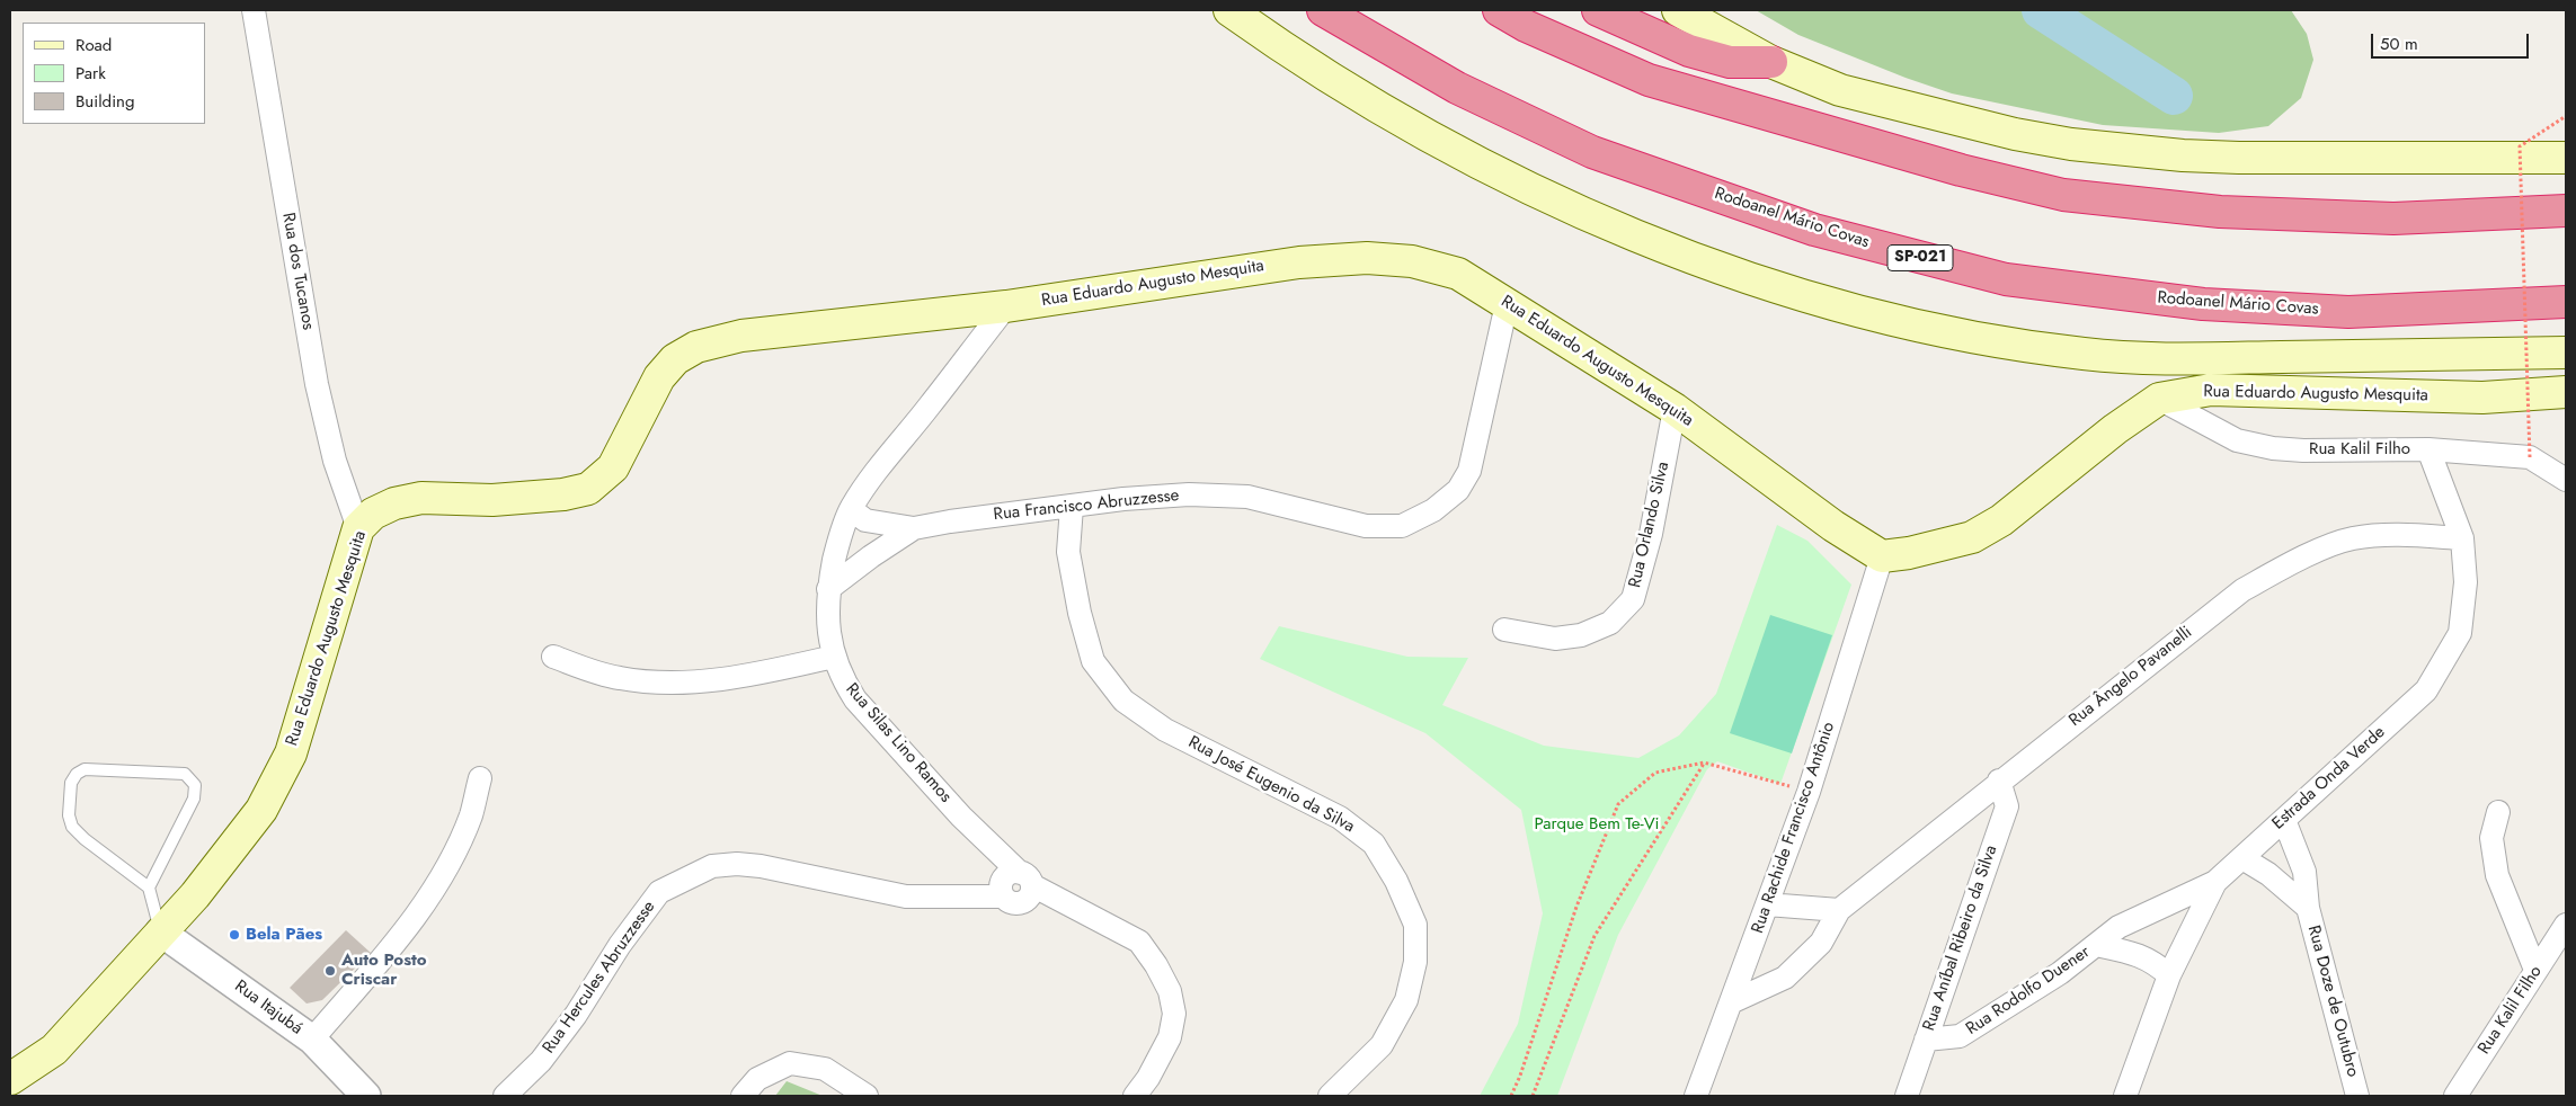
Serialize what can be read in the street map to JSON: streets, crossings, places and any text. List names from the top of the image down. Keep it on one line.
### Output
{"streets":{"highway":["Rodoanel Mário Covas","SP-021"],"main road":["Rua Eduardo Augusto Mesquita"],"street":["Rua dos Tucanos","Rua Kalil Filho","Rua Francisco Abruzzesse","Rua Orlando Silva","Rua Ângelo Pavanelli","Rua Silas Lino Ramos","Estrada Onda Verde","Rua José Eugenio da Silva","Rua Rachide Francisco Antônio","Rua Aníbal Ribeiro da Silva","Rua Hercules Abruzzesse","Rua Rodolfo Duener","Rua Doze de Outubro","Rua Itajubá"]},"crossings":[["Rua dos Tucanos","Rua Eduardo Augusto Mesquita"],["Rua Eduardo Augusto Mesquita","Rua Kalil Filho"],["Rua Eduardo Augusto Mesquita","Rua Francisco Abruzzesse"],["Rua Eduardo Augusto Mesquita","Rua Orlando Silva"],["Rua Eduardo Augusto Mesquita","Rua Silas Lino Ramos"],["Rua Eduardo Augusto Mesquita","Rua Rachide Francisco Antônio"],["Rua Eduardo Augusto Mesquita","Rua Itajubá"],["Rua Kalil Filho","Estrada Onda Verde"],["Rua Francisco Abruzzesse","Rua Silas Lino Ramos"],["Rua Francisco Abruzzesse","Rua José Eugenio da Silva"],["Rua Ângelo Pavanelli","Estrada Onda Verde"],["Rua Ângelo Pavanelli","Rua Rachide Francisco Antônio"],["Rua Ângelo Pavanelli","Rua Aníbal Ribeiro da Silva"],["Rua Silas Lino Ramos","Rua Hercules Abruzzesse"],["Estrada Onda Verde","Rua Rodolfo Duener"],["Estrada Onda Verde","Rua Doze de Outubro"],["Rua Aníbal Ribeiro da Silva","Rua Rodolfo Duener"]],"parks":["Parque Bem Te-Vi"],"places":["Bela Pães","Auto Posto Criscar"],"legend":["Road","Park","Building"],"scale_bar":"50 m"}
